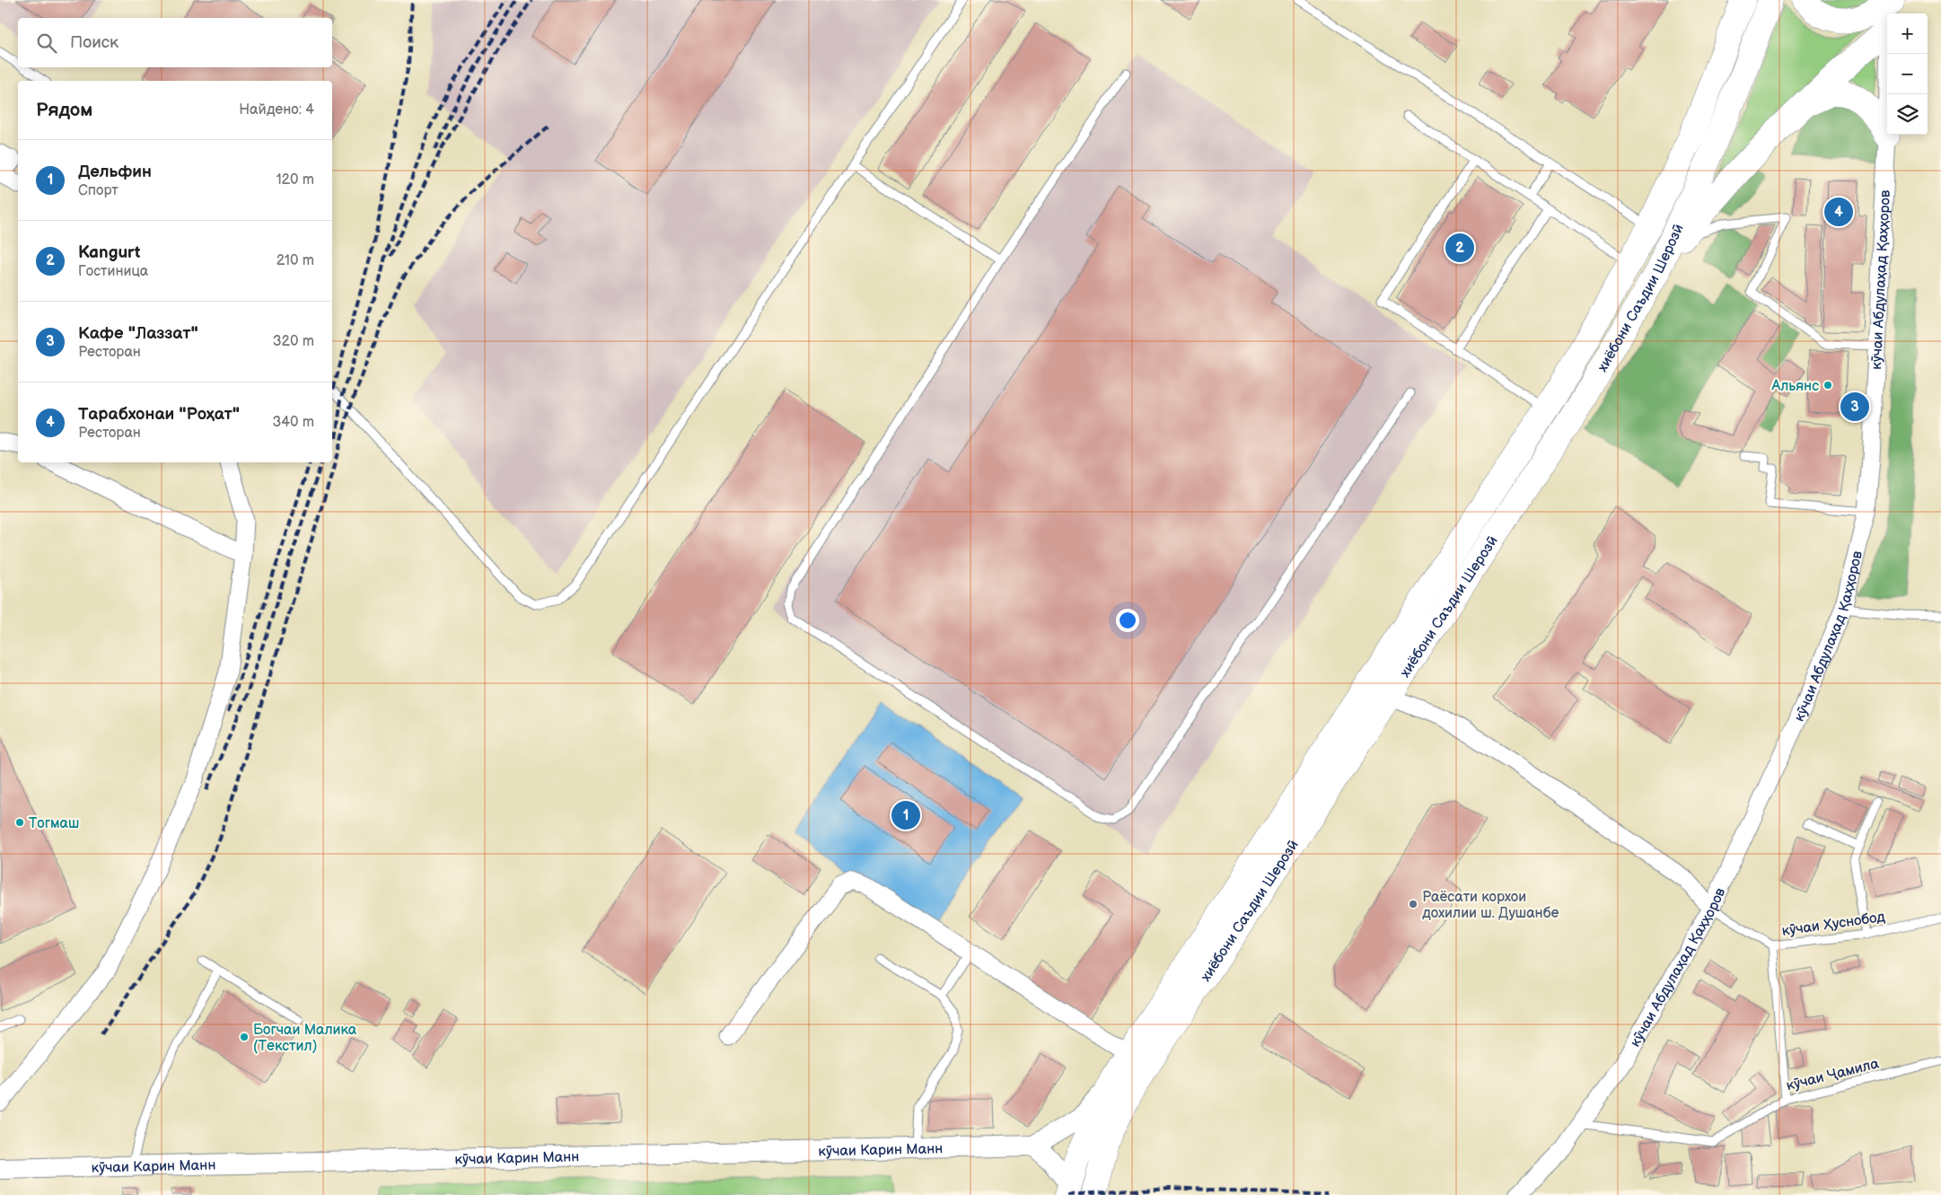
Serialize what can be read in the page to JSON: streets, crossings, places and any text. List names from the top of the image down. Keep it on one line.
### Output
{"streets":{"highway":["хиёбони Саъдии Шерозӣ"],"street":["кӯчаи Абдулаҳад Қаҳҳоров","кӯчаи Карин Манн"],"lane":["кӯчаи Ҳуснобод","кӯчаи Ҷамила"]},"crossings":[["кӯчаи Абдулаҳад Қаҳҳоров","кӯчаи Ҳуснобод"],["кӯчаи Абдулаҳад Қаҳҳоров","кӯчаи Ҷамила"],["хиёбони Саъдии Шерозӣ","кӯчаи Карин Манн"]],"places":["Альянс","Тогмаш","Раёсати корхои дохилии ш. Душанбе","Богчаи Малика (Текстил)"],"page":{"map_buttons":["+","−"],"search":"Поиск","heading":["Рядом","Найдено: 4"],"list":[{"mark":"1","name":"Дельфин","note":"Спорт","value":"120 m"},{"mark":"2","name":"Kangurt","note":"Гостиница","value":"210 m"},{"mark":"3","name":"Кафе \"Лаззат\"","note":"Ресторан","value":"320 m"},{"mark":"4","name":"Тарабхонаи \"Роҳат\"","note":"Ресторан","value":"340 m"}],"pins":["4","2","3","1"]}}
